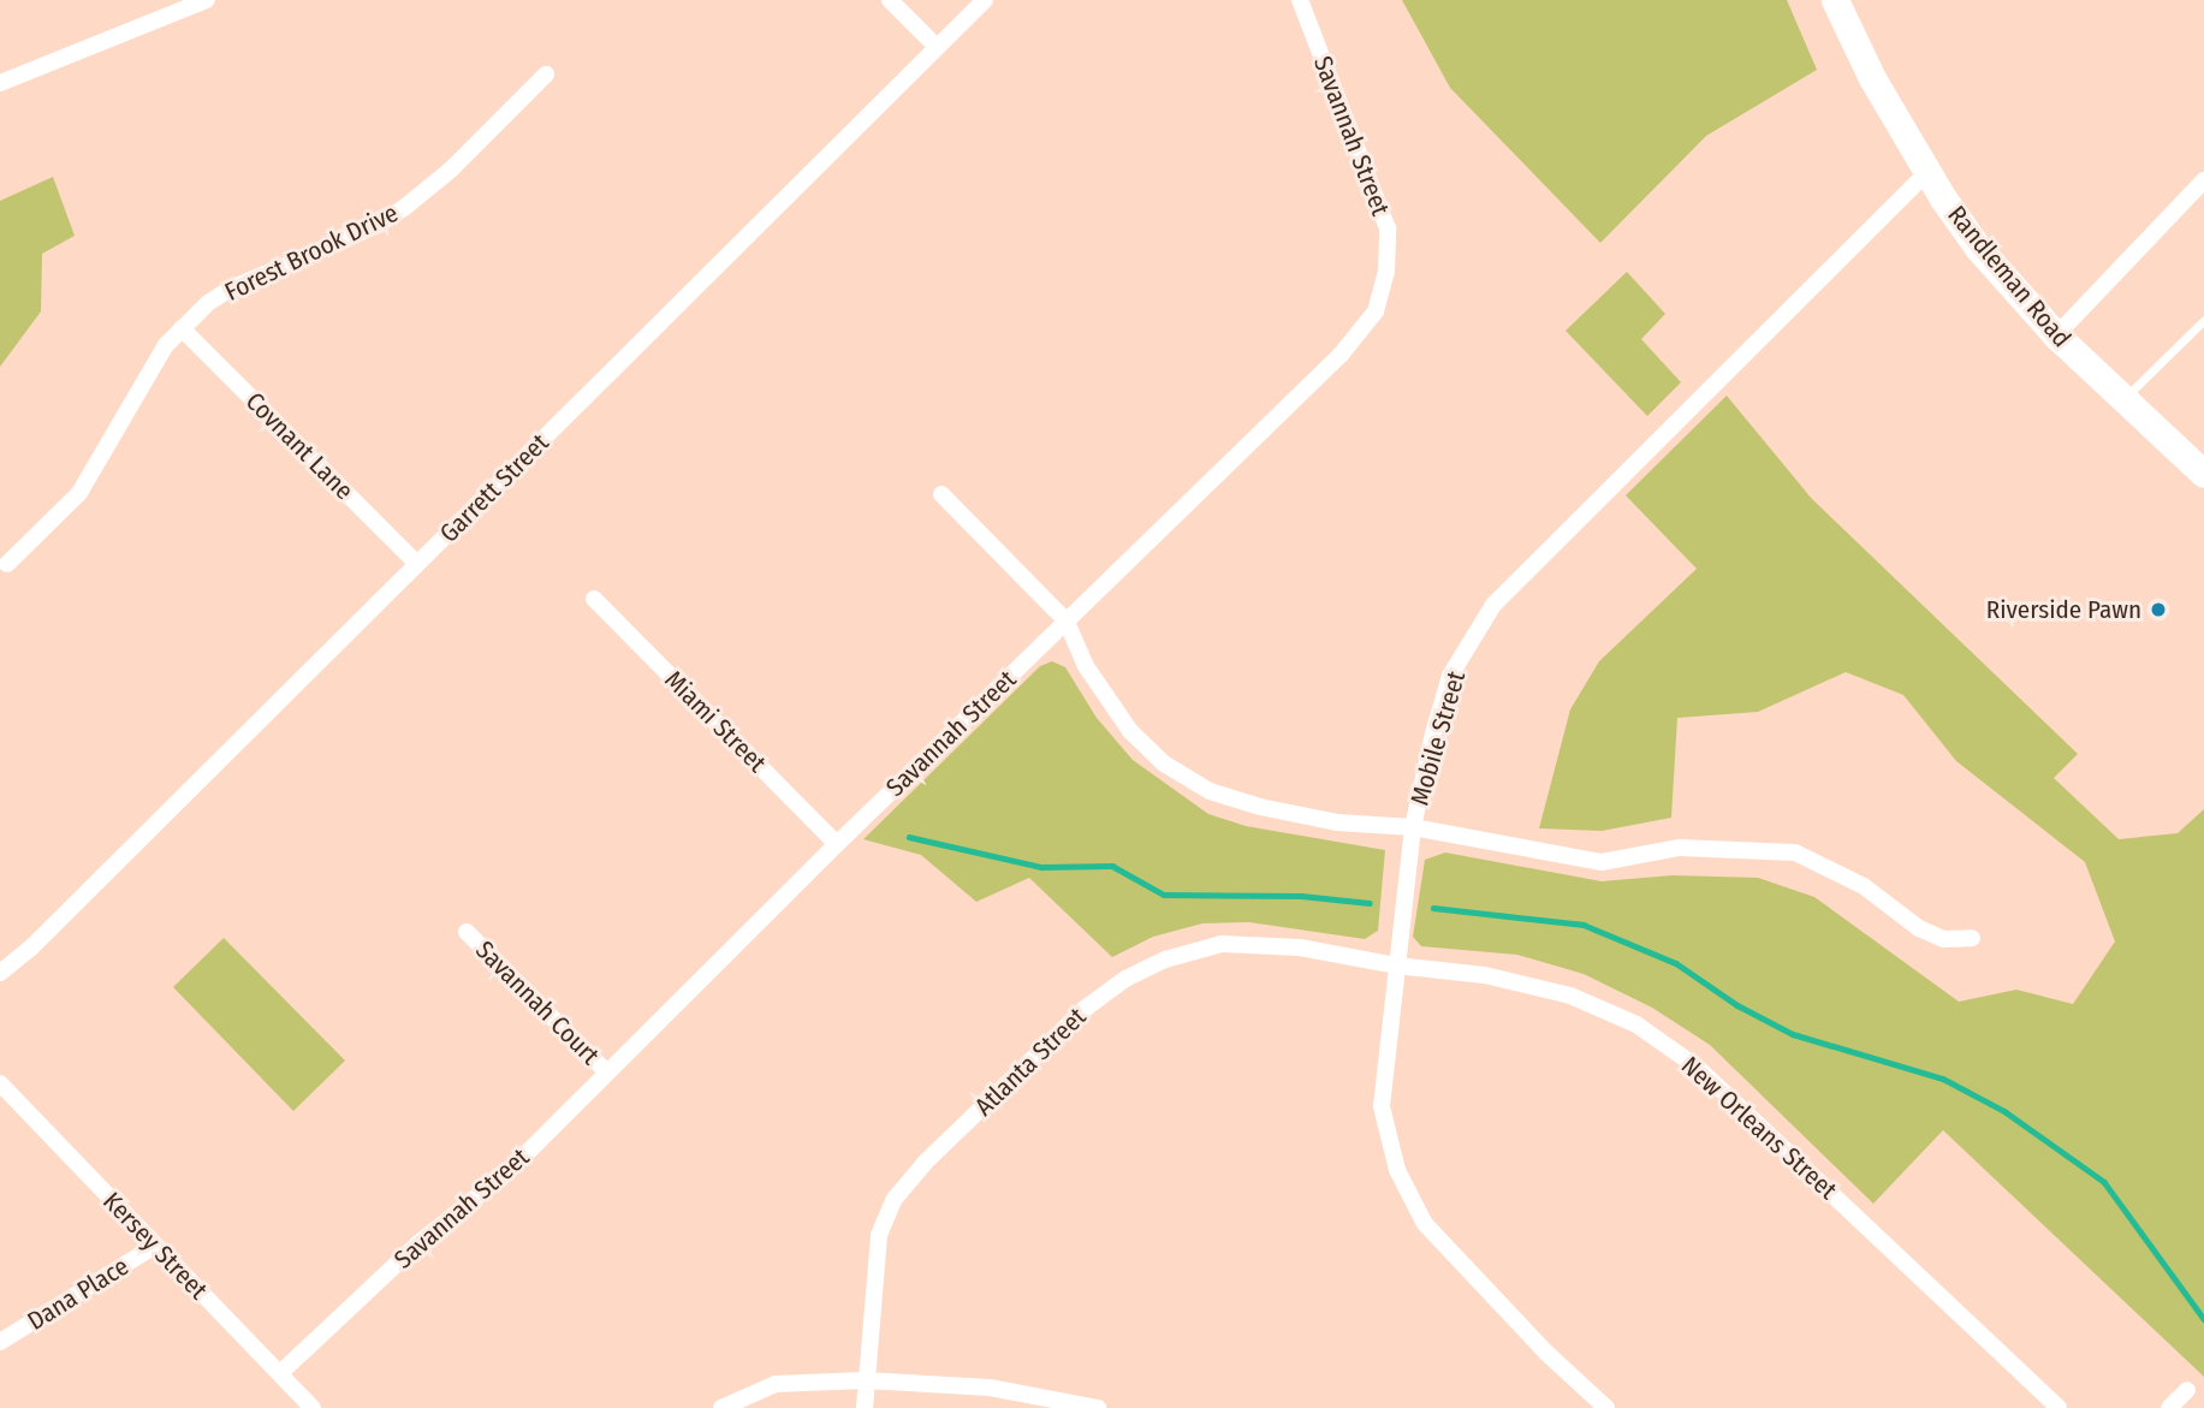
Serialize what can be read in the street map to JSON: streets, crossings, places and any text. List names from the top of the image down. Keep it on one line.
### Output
{"streets":{"main road":["Randleman Road"],"street":["Savannah Street","Forest Brook Drive","Covnant Lane","Garrett Street","Miami Street","Mobile Street","Savannah Court","Atlanta Street","New Orleans Street","Kersey Street","Dana Place"]},"crossings":[["Savannah Street","Miami Street"],["Savannah Street","Savannah Court"],["Savannah Street","Kersey Street"],["Forest Brook Drive","Covnant Lane"],["Randleman Road","Mobile Street"],["Covnant Lane","Garrett Street"],["Mobile Street","Atlanta Street"],["Mobile Street","New Orleans Street"],["Atlanta Street","New Orleans Street"],["Kersey Street","Dana Place"]],"places":["Riverside Pawn"]}
